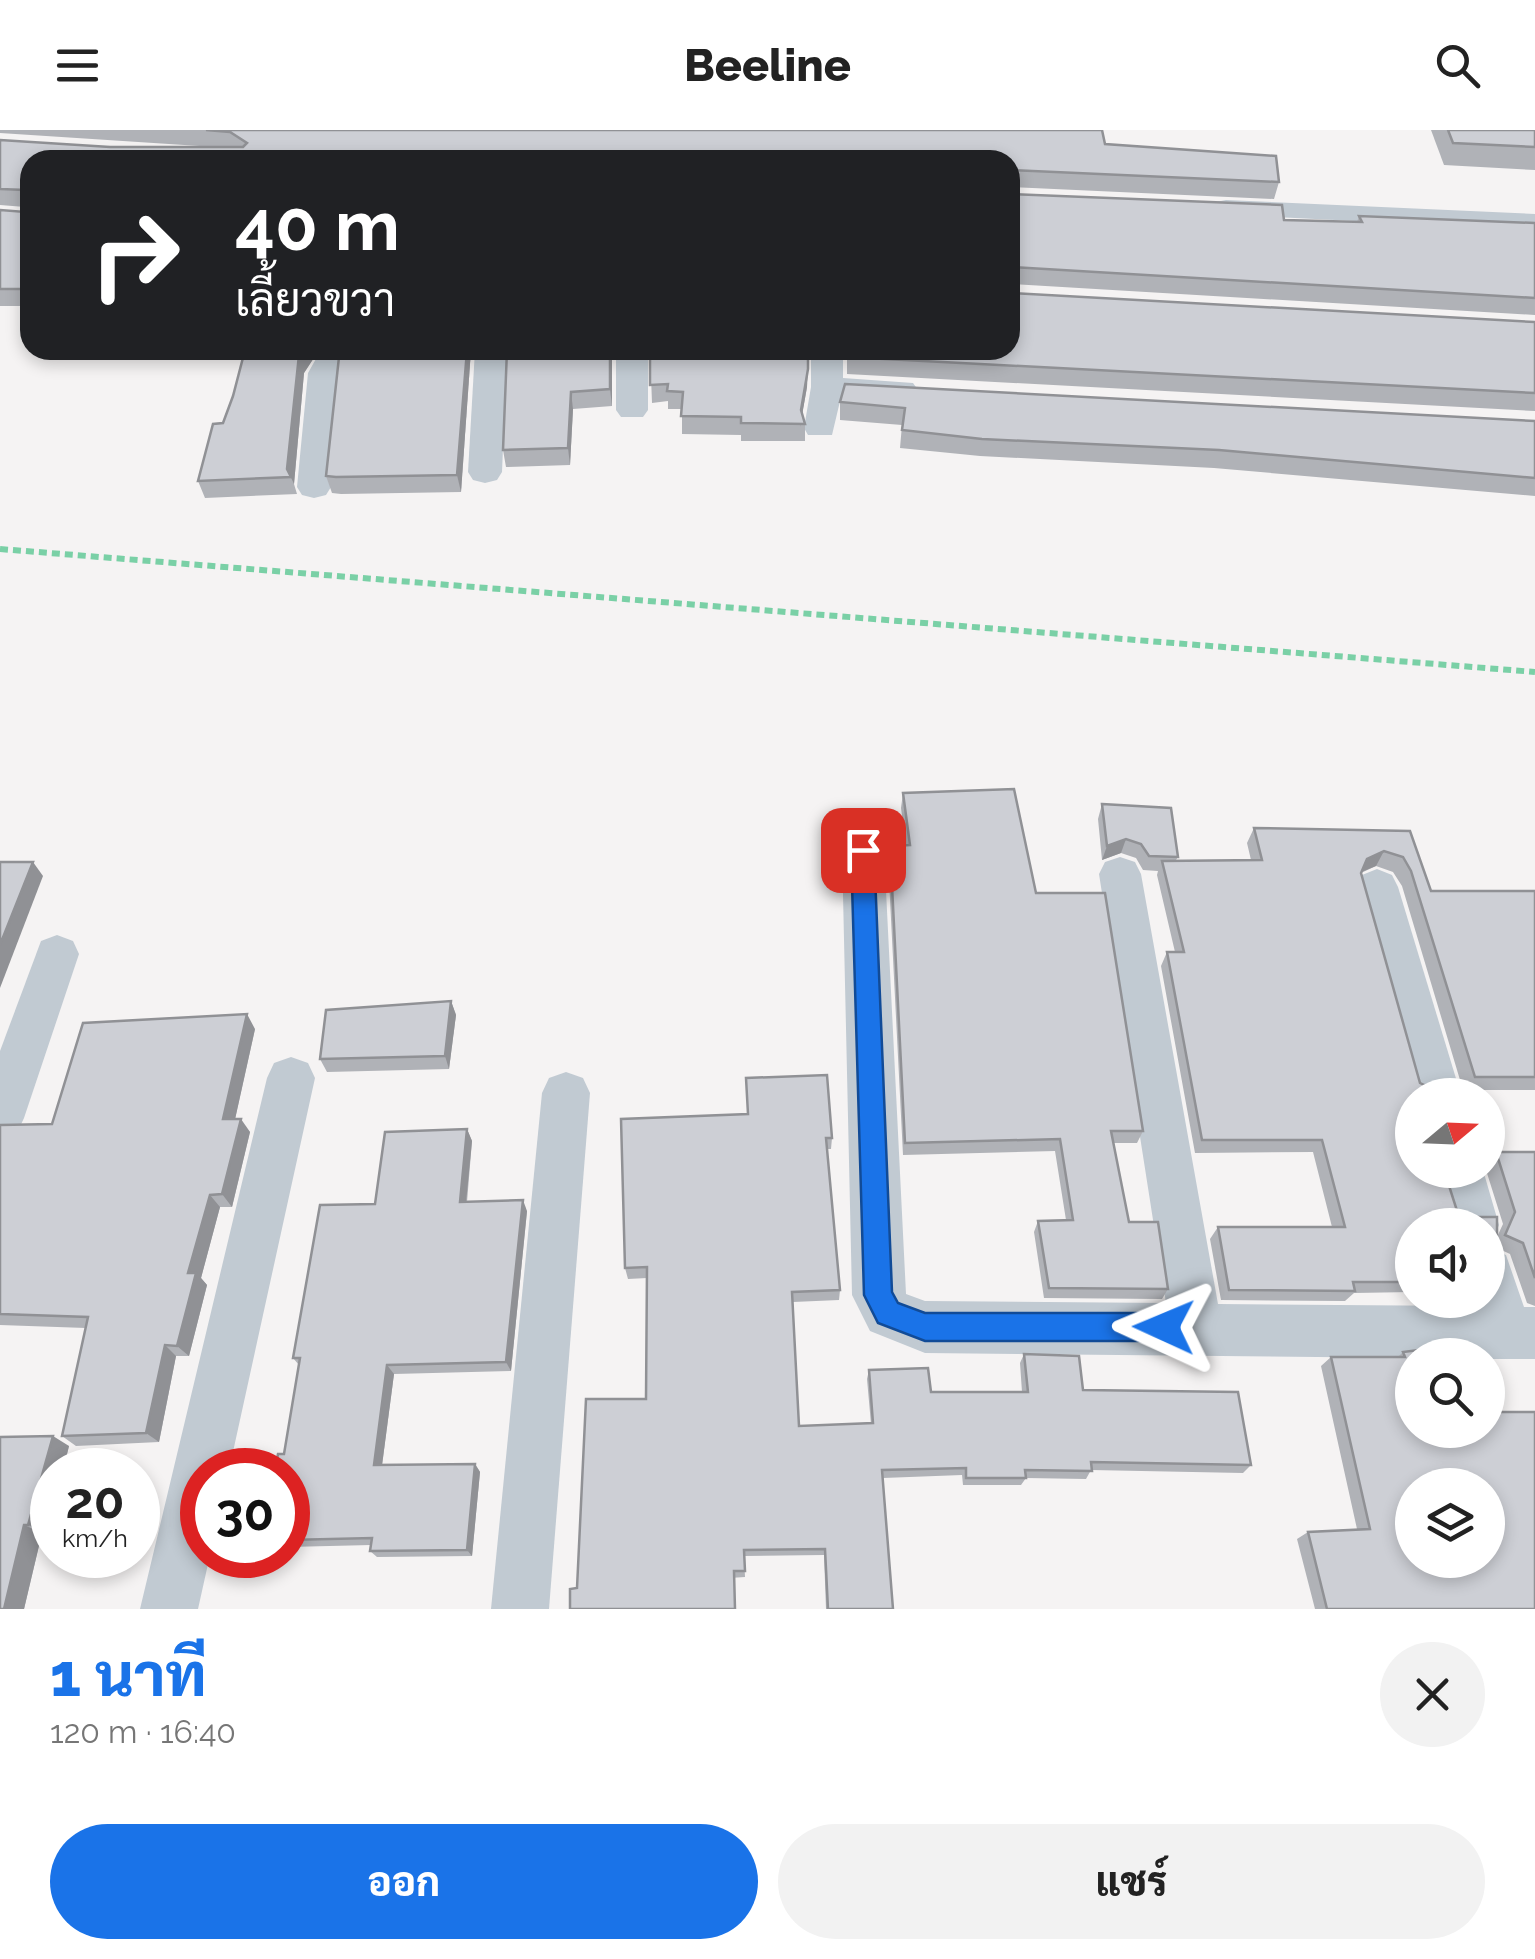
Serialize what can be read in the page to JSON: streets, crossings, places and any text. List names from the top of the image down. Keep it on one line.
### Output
{"north":"right","page":{"header":"Beeline","turn":["40 m","เลี้ยวขวา"],"speed":"20 km/h","limit":"30","heading":["1 นาที","120 m · 16:40"],"buttons":["ออก","แชร์"]}}
